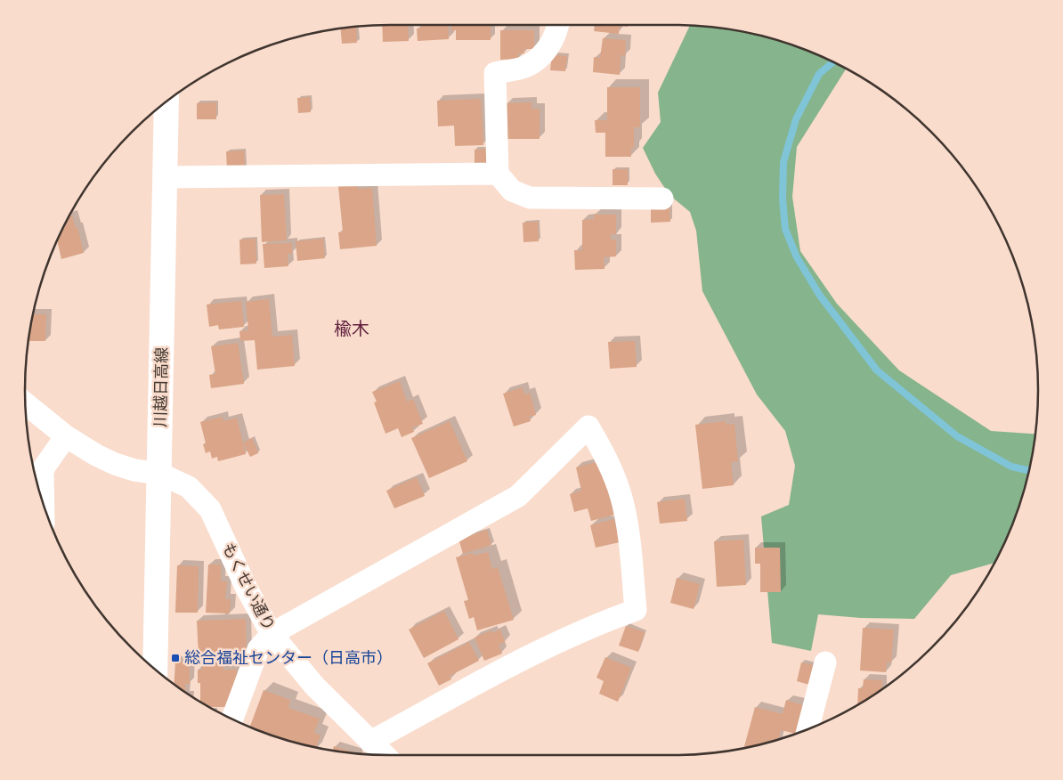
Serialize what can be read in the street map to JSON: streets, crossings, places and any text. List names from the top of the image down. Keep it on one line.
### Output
{"streets":{"main road":["川越日高線"],"street":["もくせい通り"]},"crossings":[["川越日高線","もくせい通り"]],"districts":["楡木"],"places":{"transit":["総合福祉センター（日高市）"]}}
